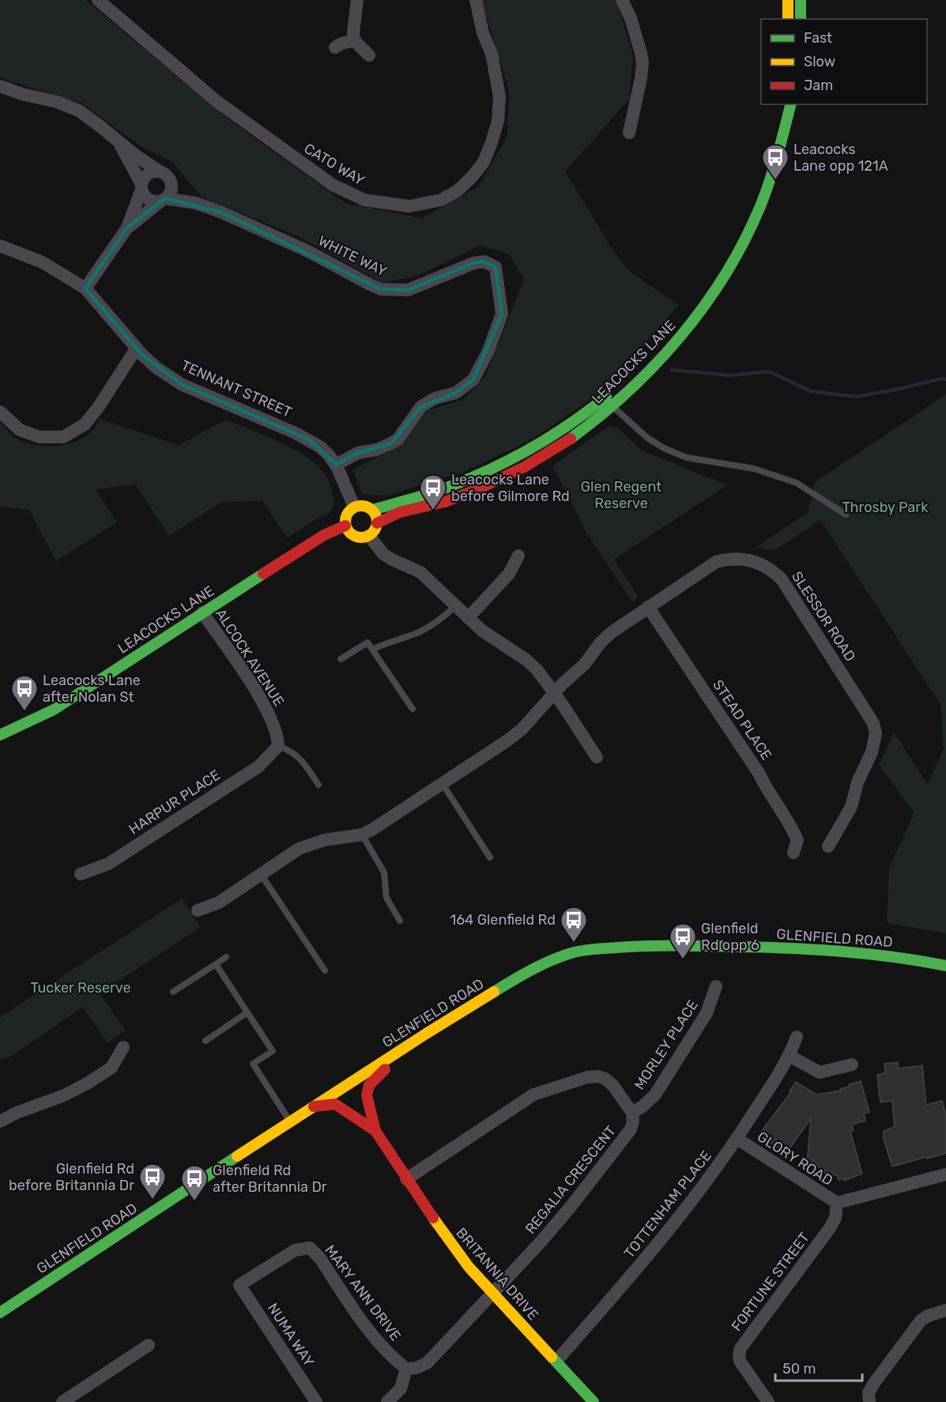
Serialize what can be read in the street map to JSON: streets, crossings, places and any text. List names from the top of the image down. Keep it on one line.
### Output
{"streets":{"street":["CATO WAY","WHITE WAY","LEACOCKS LANE","TENNANT STREET","SLESSOR ROAD","ALCOCK AVENUE","STEAD PLACE","HARPUR PLACE","GLENFIELD ROAD","MORLEY PLACE","GLORY ROAD","REGALIA CRESCENT","TOTTENHAM PLACE","BRITANNIA DRIVE","FORTUNE STREET","MARY ANN DRIVE","NUMA WAY"]},"crossings":[["WHITE WAY","TENNANT STREET"],["LEACOCKS LANE","TENNANT STREET"],["LEACOCKS LANE","ALCOCK AVENUE"],["SLESSOR ROAD","STEAD PLACE"],["ALCOCK AVENUE","HARPUR PLACE"],["GLENFIELD ROAD","BRITANNIA DRIVE"],["MORLEY PLACE","REGALIA CRESCENT"],["GLORY ROAD","TOTTENHAM PLACE"],["GLORY ROAD","FORTUNE STREET"],["REGALIA CRESCENT","BRITANNIA DRIVE"],["TOTTENHAM PLACE","BRITANNIA DRIVE"],["MARY ANN DRIVE","NUMA WAY"]],"parks":["Glen Regent Reserve","Throsby Park","Tucker Reserve"],"places":{"bus stop":["Leacocks Lane opp 121A","Leacocks Lane before Gilmore Rd","Leacocks Lane after Nolan St","164 Glenfield Rd","Glenfield Rd opp 6","Glenfield Rd before Britannia Dr","Glenfield Rd after Britannia Dr"]},"legend":["Fast","Slow","Jam"],"scale_bar":"50 m"}
